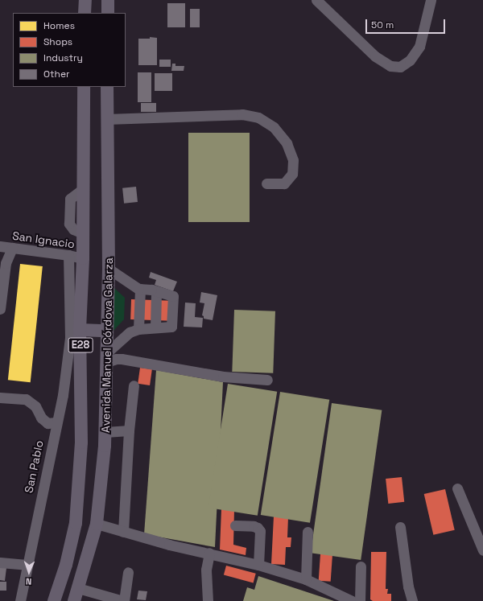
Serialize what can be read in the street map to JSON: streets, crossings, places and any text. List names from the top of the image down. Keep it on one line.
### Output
{"streets":{"main road":["E28","Avenida Manuel Córdova Galarza"],"street":["San Ignacio","San Pablo"]},"crossings":[["San Ignacio","E28"],["San Ignacio","San Pablo"]],"legend":["Homes","Shops","Industry","Other"],"scale_bar":"50 m","north":"bottom"}
